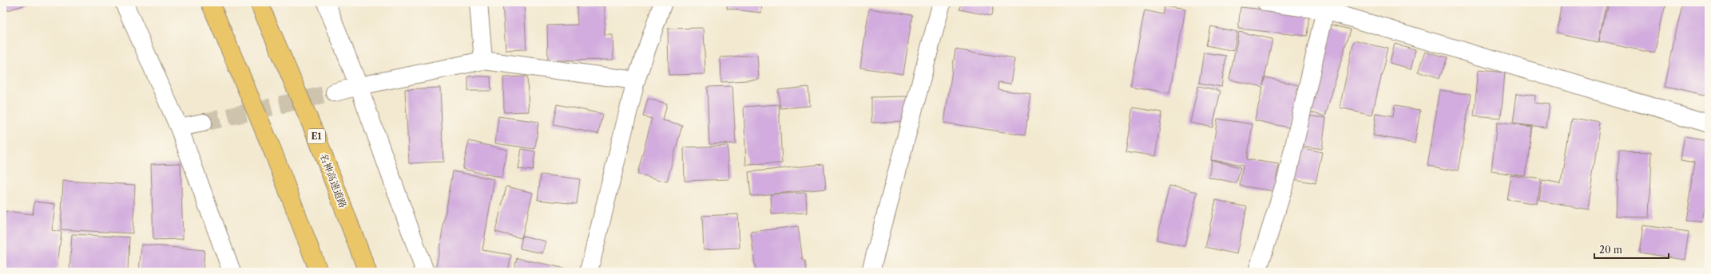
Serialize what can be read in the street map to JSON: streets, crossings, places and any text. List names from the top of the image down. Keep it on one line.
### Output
{"streets":{"highway":["E1","名神高速道路"]},"scale_bar":"20 m"}
